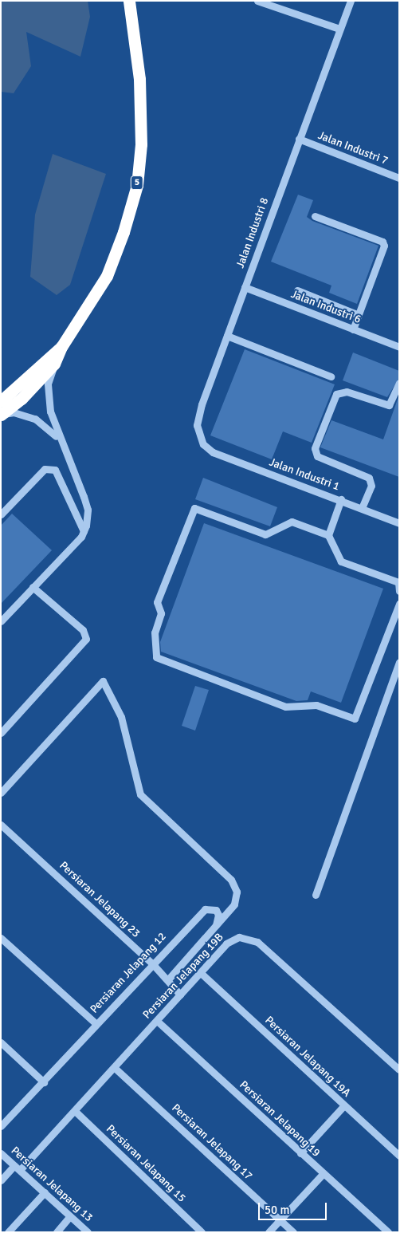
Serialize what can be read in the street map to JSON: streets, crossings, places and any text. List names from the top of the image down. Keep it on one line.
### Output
{"streets":{"highway":["5"],"street":["Jalan Industri 7","Jalan Industri 8","Jalan Industri 6","Jalan Industri 1","Persiaran Jelapang 23","Persiaran Jelapang 12","Persiaran Jelapang 19B","Persiaran Jelapang 19A","Persiaran Jelapang 19","Persiaran Jelapang 17","Persiaran Jelapang 15","Persiaran Jelapang 13"]},"crossings":[["Jalan Industri 7","Jalan Industri 8"],["Jalan Industri 8","Jalan Industri 6"],["Jalan Industri 8","Jalan Industri 1"],["Persiaran Jelapang 23","Persiaran Jelapang 12"],["Persiaran Jelapang 23","Persiaran Jelapang 19B"],["Persiaran Jelapang 19B","Persiaran Jelapang 19A"],["Persiaran Jelapang 19B","Persiaran Jelapang 19"],["Persiaran Jelapang 19B","Persiaran Jelapang 17"],["Persiaran Jelapang 19B","Persiaran Jelapang 15"],["Persiaran Jelapang 19B","Persiaran Jelapang 13"]],"scale_bar":"50 m"}
